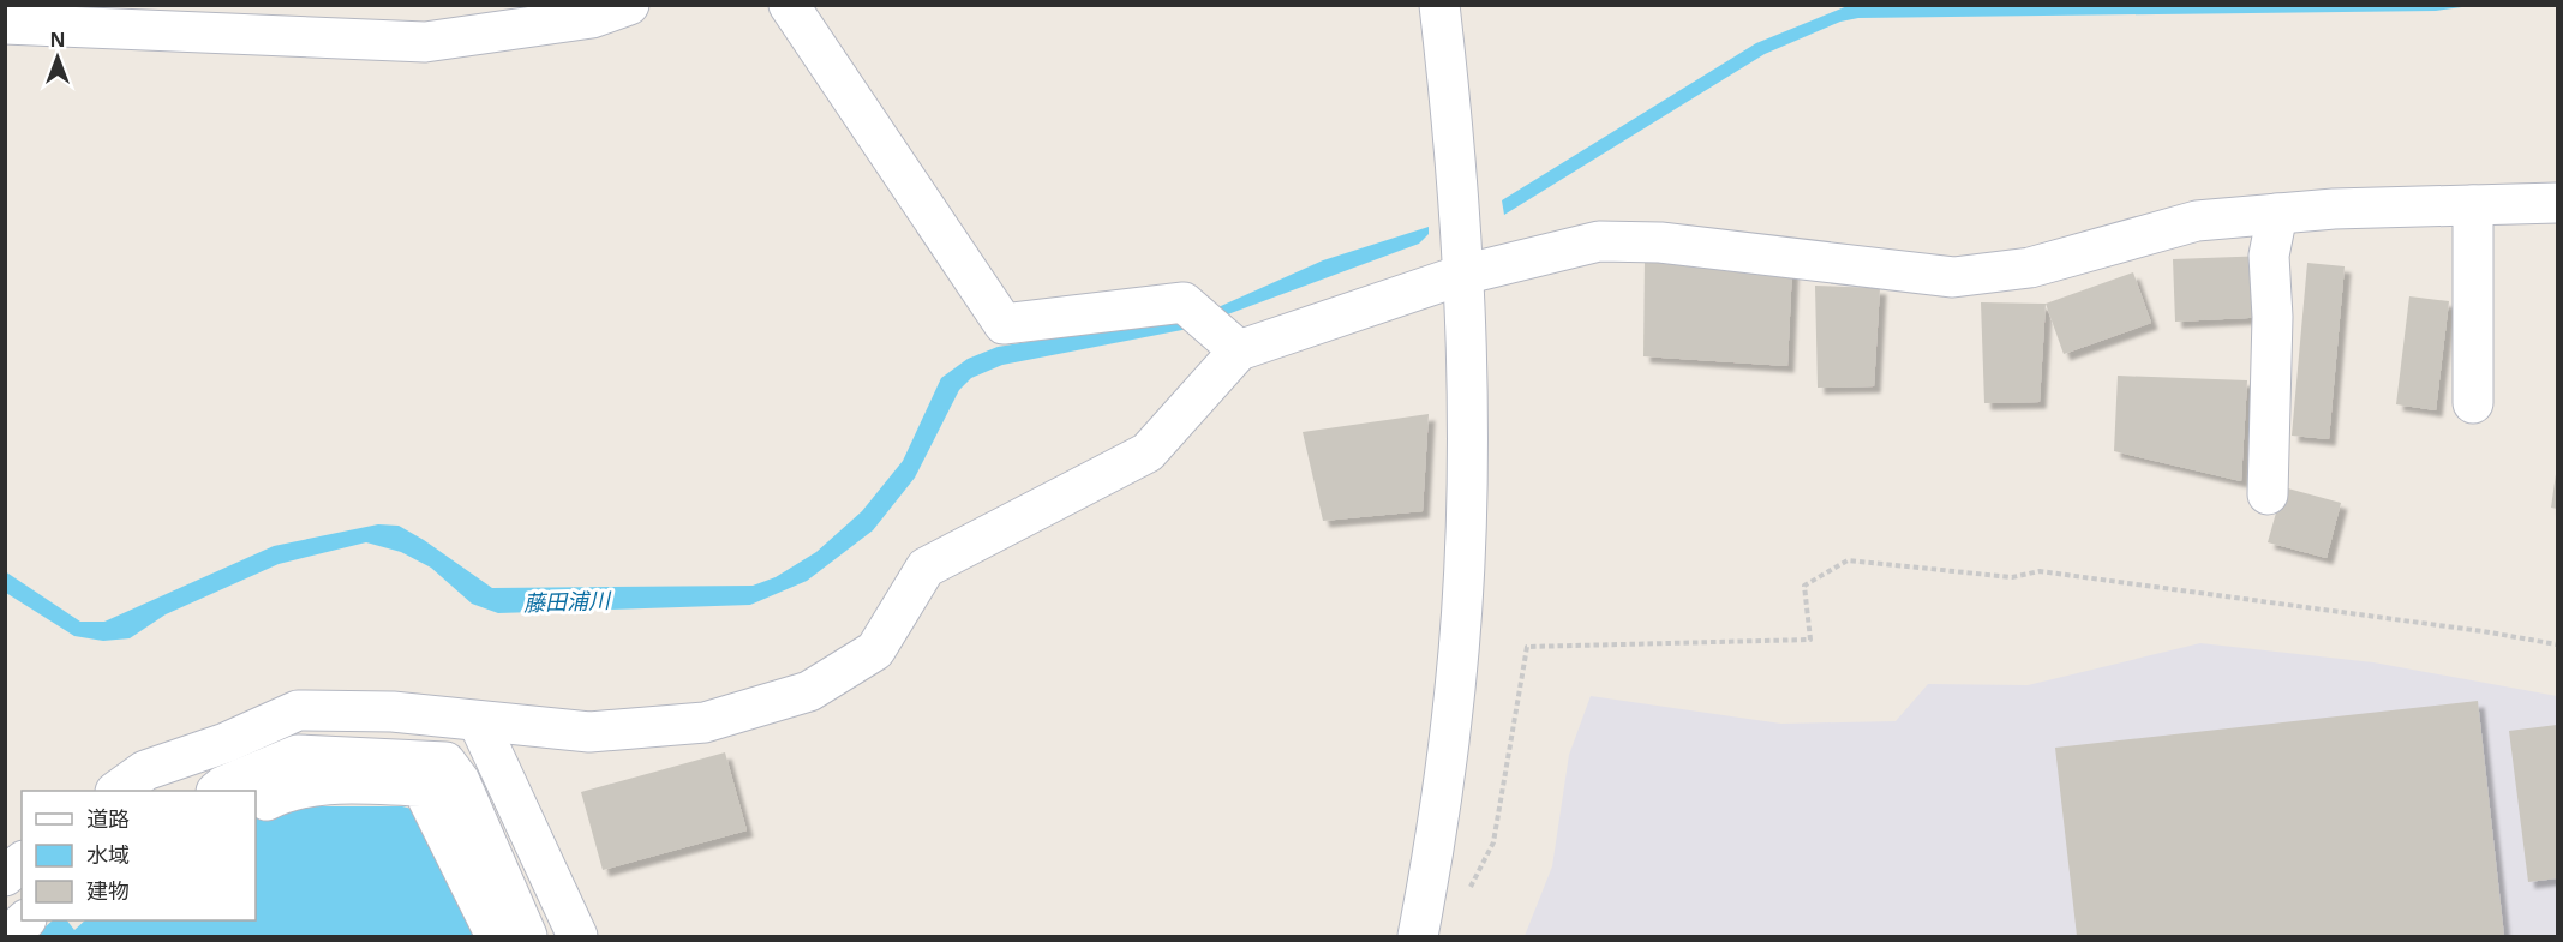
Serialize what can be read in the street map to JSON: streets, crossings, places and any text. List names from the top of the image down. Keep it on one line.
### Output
{"water":["藤田浦川"],"legend":["道路","水域","建物"],"north":"top"}
